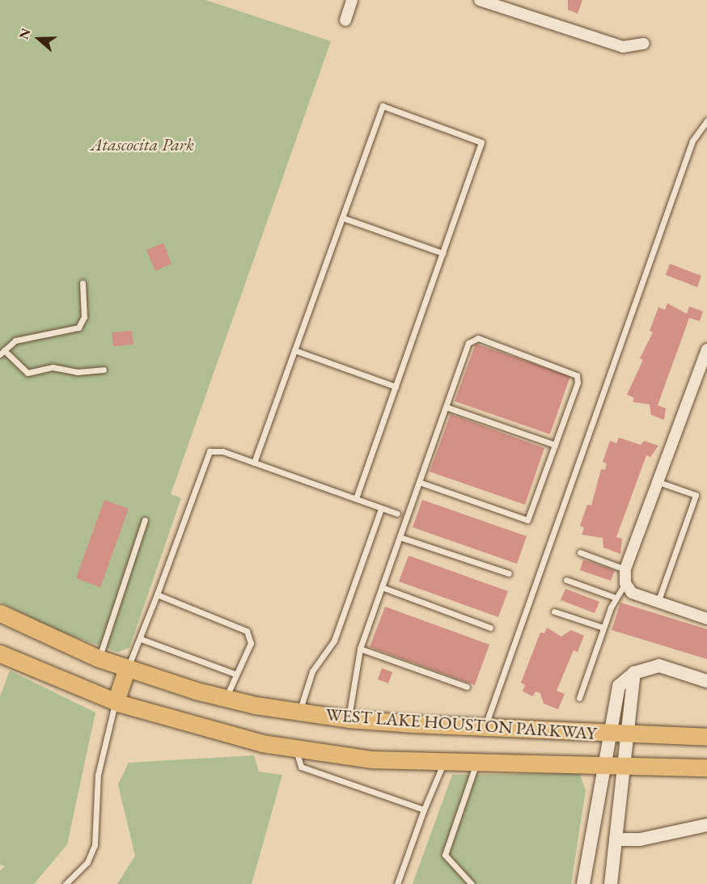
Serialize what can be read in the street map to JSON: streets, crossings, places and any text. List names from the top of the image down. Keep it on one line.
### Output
{"streets":{"main road":["WEST LAKE HOUSTON PARKWAY"]},"parks":["Atascocita Park"],"north":"left"}
